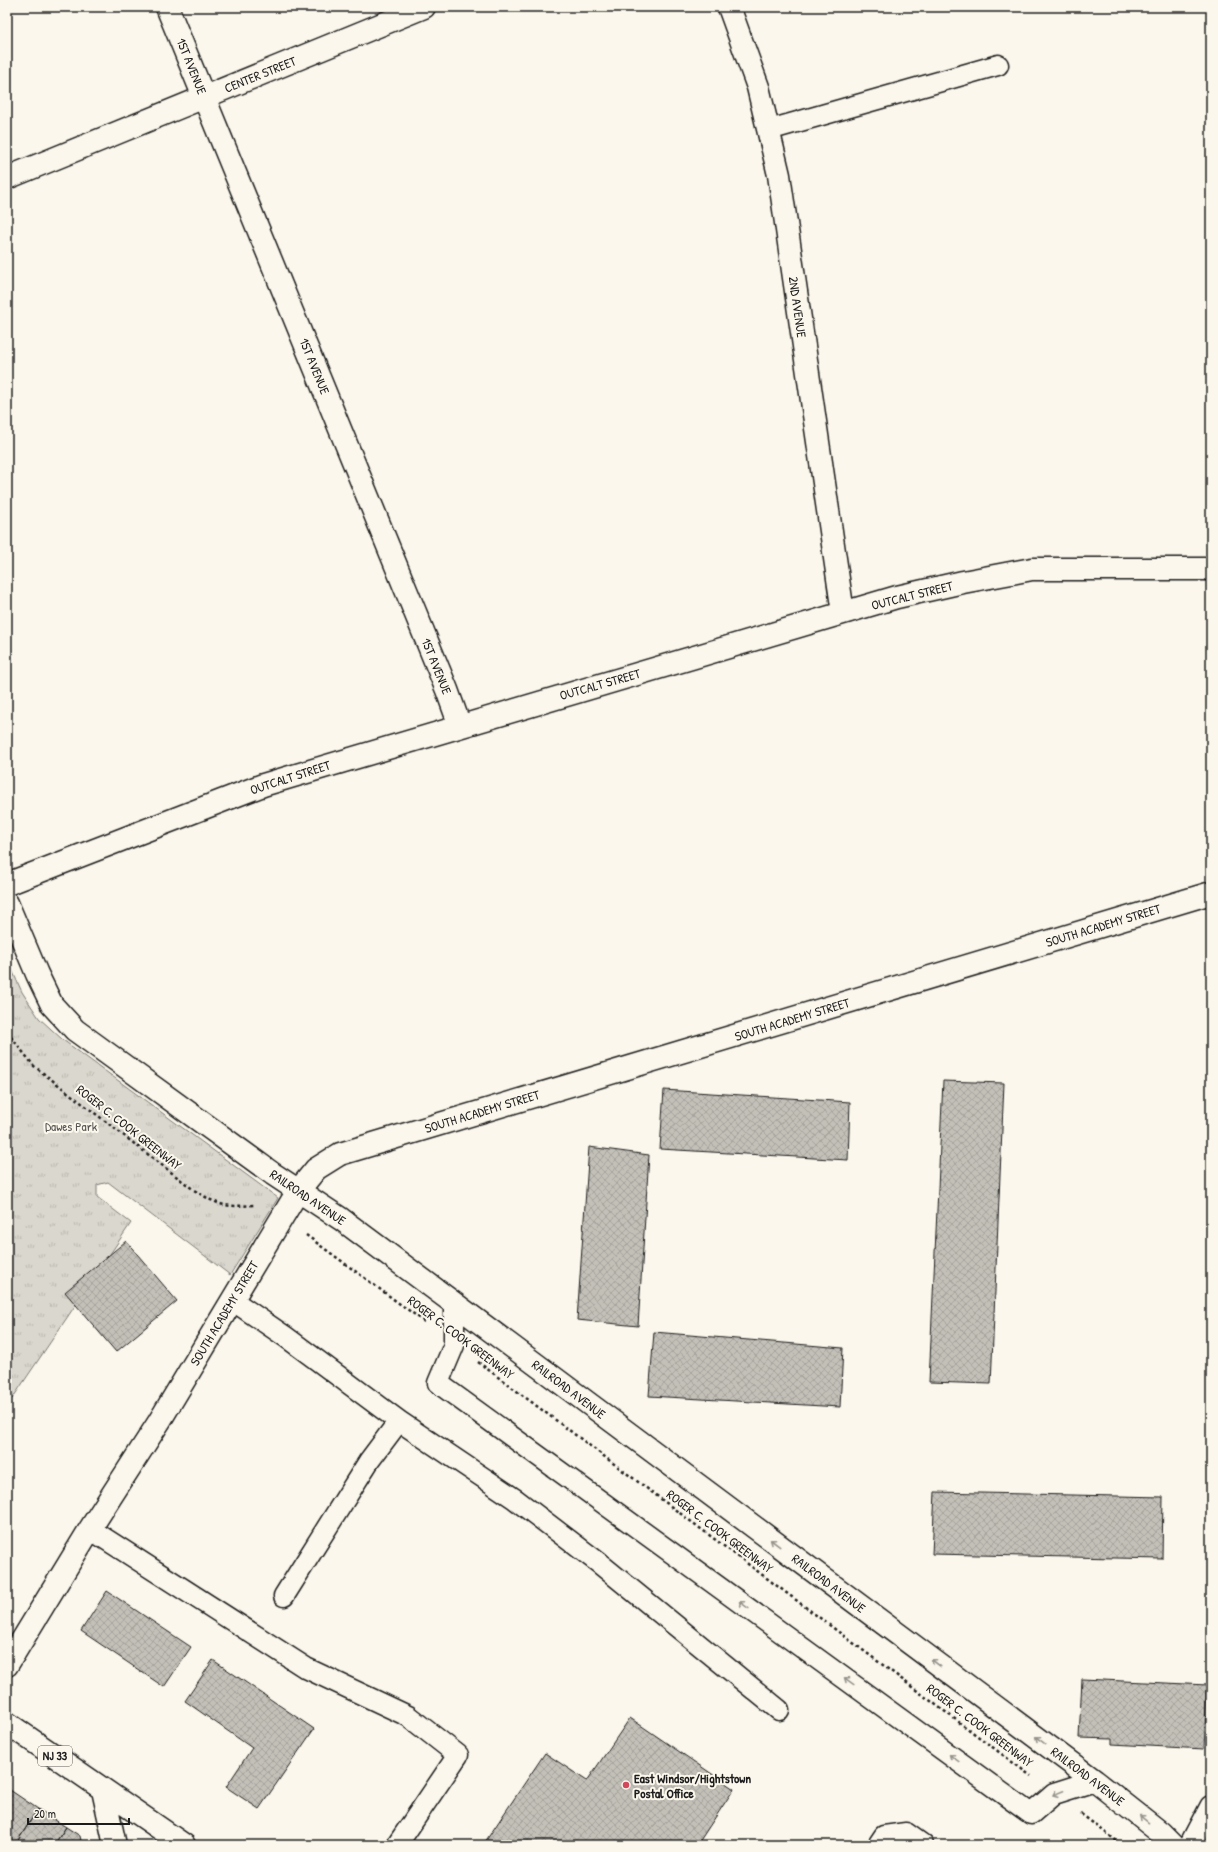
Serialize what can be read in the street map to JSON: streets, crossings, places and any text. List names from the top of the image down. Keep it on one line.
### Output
{"streets":{"street":["1ST AVENUE","CENTER STREET","2ND AVENUE","OUTCALT STREET","SOUTH ACADEMY STREET","RAILROAD AVENUE","NJ 33"],"path":["ROGER C. COOK GREENWAY"]},"crossings":[["1ST AVENUE","CENTER STREET"],["1ST AVENUE","OUTCALT STREET"],["2ND AVENUE","OUTCALT STREET"],["SOUTH ACADEMY STREET","RAILROAD AVENUE"]],"one_way":["RAILROAD AVENUE"],"parks":["Dawes Park"],"places":["East Windsor/Hightstown Postal Office"],"scale_bar":"20 m"}
